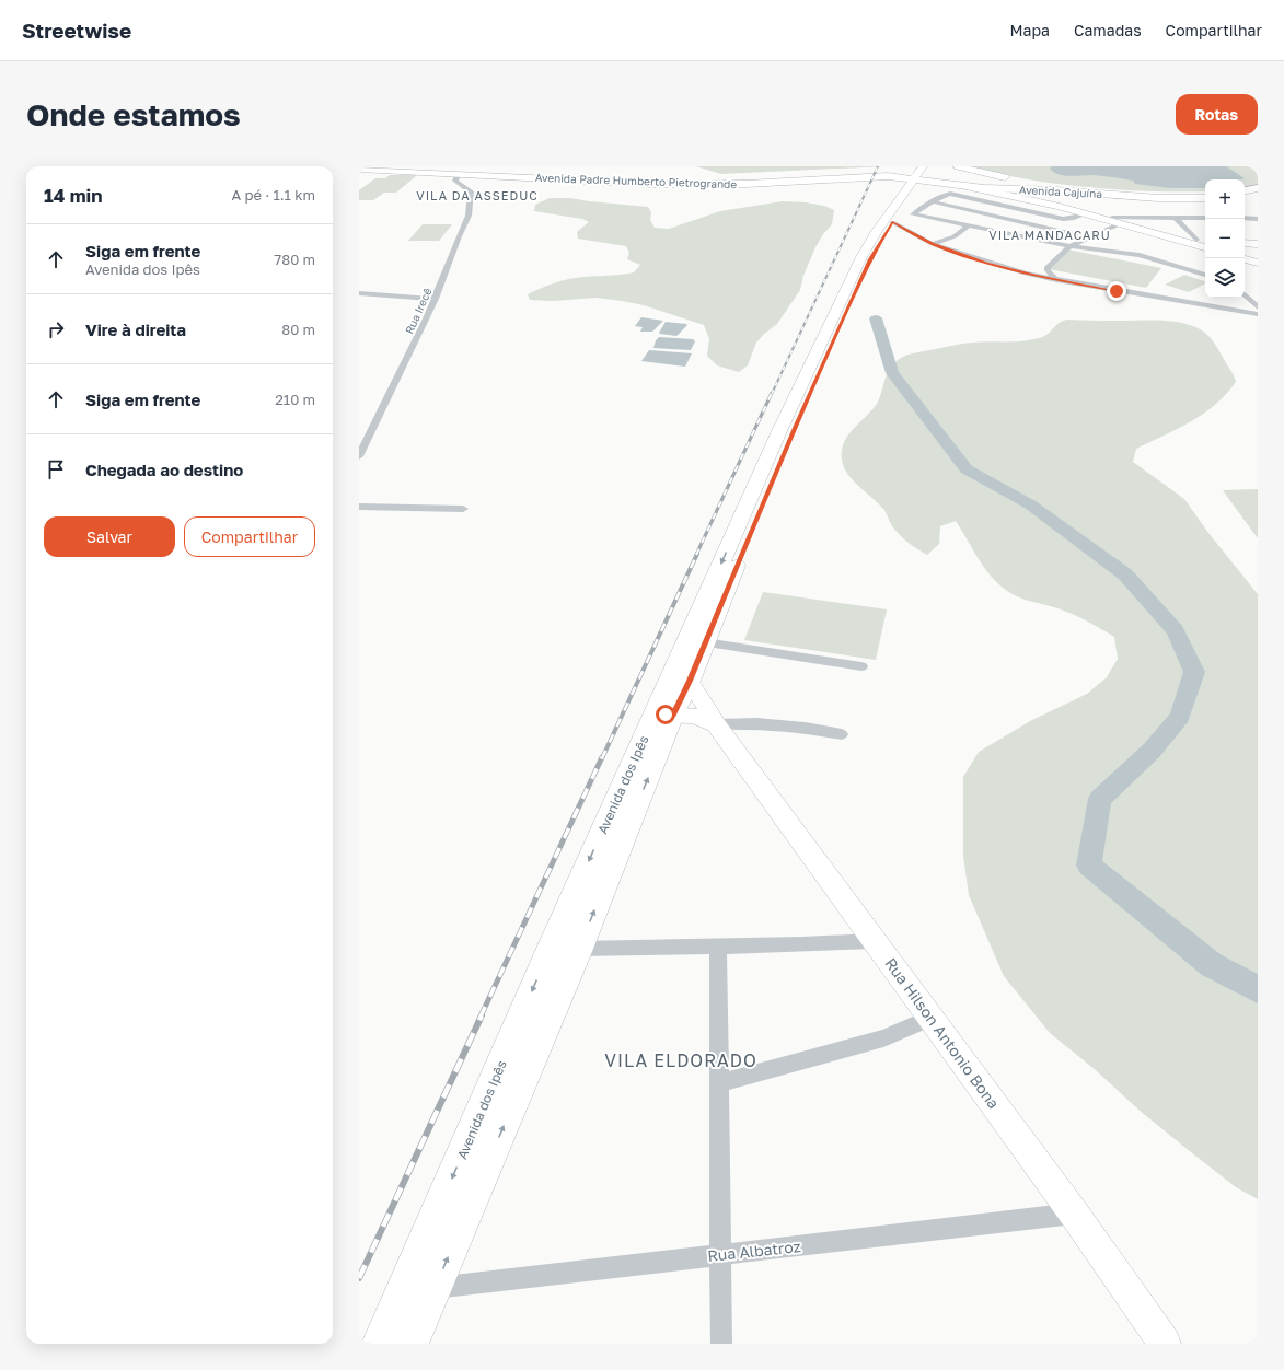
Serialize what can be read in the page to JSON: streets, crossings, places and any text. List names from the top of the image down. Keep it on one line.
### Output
{"streets":{"main road":["Avenida Padre Humberto Pietrogrande","Avenida Cajuína","Avenida dos Ipês","Rua Hilson Antonio Bona"],"street":["Rua Irecê","Rua Albatroz"]},"crossings":[["Avenida Padre Humberto Pietrogrande","Avenida Cajuína"],["Avenida Padre Humberto Pietrogrande","Rua Irecê"],["Avenida Padre Humberto Pietrogrande","Avenida dos Ipês"],["Avenida Cajuína","Avenida dos Ipês"],["Avenida dos Ipês","Rua Hilson Antonio Bona"],["Avenida dos Ipês","Rua Albatroz"],["Rua Hilson Antonio Bona","Rua Albatroz"]],"districts":["VILA DA ASSEDUC","VILA MANDACARU","VILA ELDORADO"],"page":{"header":"Streetwise","nav":["Mapa","Camadas","Compartilhar"],"buttons":["Rotas",["Salvar","Compartilhar"]],"title":"Onde estamos","heading":["14 min","A pé · 1.1 km"],"map_buttons":["+","−"],"list":[["Siga em frente","Avenida dos Ipês","780 m"],["Vire à direita","80 m"],["Siga em frente","210 m"],"Chegada ao destino"]}}
